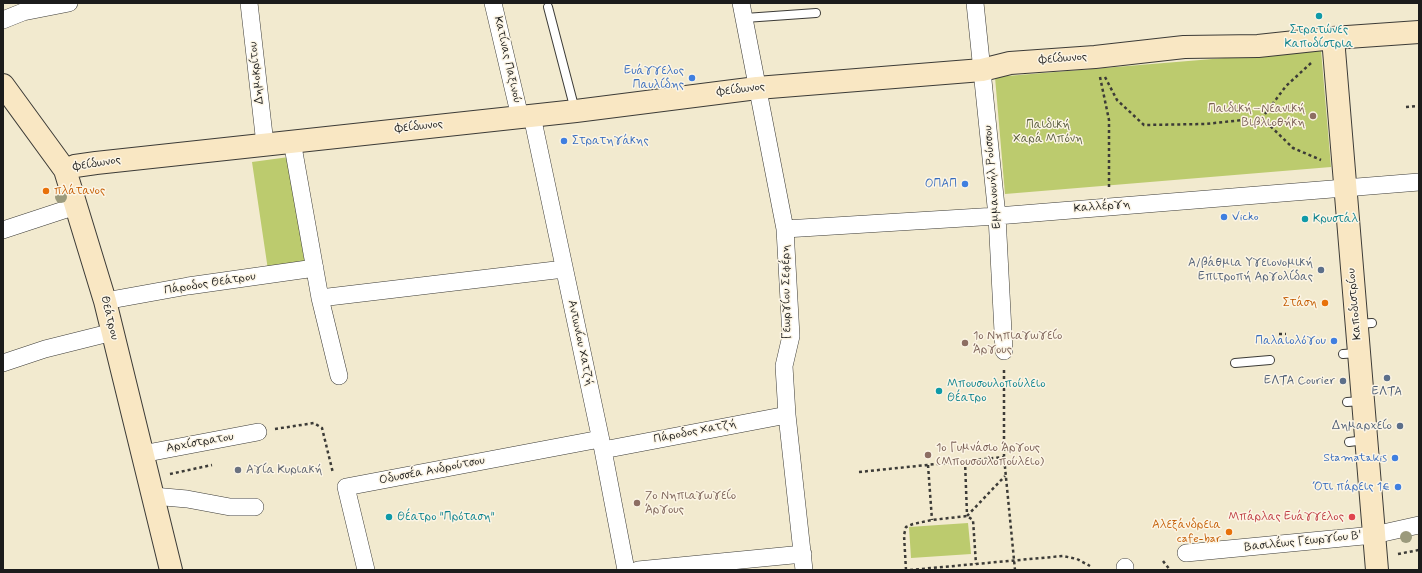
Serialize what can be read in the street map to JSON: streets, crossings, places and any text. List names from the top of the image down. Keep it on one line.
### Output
{"streets":{"main road":["Φείδωνος","Καποδιστρίου","Θεάτρου"],"street":["Κατίνας Παξινού","Δημοκρίτου","Εμμανουήλ Ρούσσου","Καλλέργη","Πάροδος Θεάτρου","Γεωργίου Σεφέρη","Αντωνίου Χατζή","Πάροδος Χατζή","Αρχίστρατου","Οδυσσέα Ανδρούτσου","Βασιλέως Γεωργίου Β'"]},"crossings":[["Φείδωνος","Κατίνας Παξινού"],["Φείδωνος","Δημοκρίτου"],["Φείδωνος","Εμμανουήλ Ρούσσου"],["Φείδωνος","Γεωργίου Σεφέρη"],["Φείδωνος","Καποδιστρίου"],["Φείδωνος","Θεάτρου"],["Φείδωνος","Αντωνίου Χατζή"],["Κατίνας Παξινού","Αντωνίου Χατζή"],["Εμμανουήλ Ρούσσου","Καλλέργη"],["Καλλέργη","Γεωργίου Σεφέρη"],["Καλλέργη","Καποδιστρίου"],["Πάροδος Θεάτρου","Θεάτρου"],["Γεωργίου Σεφέρη","Πάροδος Χατζή"],["Καποδιστρίου","Βασιλέως Γεωργίου Β'"],["Θεάτρου","Αρχίστρατου"],["Αντωνίου Χατζή","Πάροδος Χατζή"],["Αντωνίου Χατζή","Οδυσσέα Ανδρούτσου"],["Πάροδος Χατζή","Οδυσσέα Ανδρούτσου"]],"parks":["Παιδική Χαρά Μπόνη"],"places":["Στρατώνες Καποδίστρια","Ευάγγελος Παυλίδης","Παιδική–Νεανική Βιβλιοθήκη","Στρατηγάκης","ΟΠΑΠ","πλάτανος","Vicko","Κρυστάλ","Α/βάθμια Υγειονομική Επιτροπή Αργολίδας","Στάση","Παλαιολόγου","1ο Νηπιαγωγείο Άργους","ΕΛΤΑ","ΕΛΤΑ Courier","Μπουσουλοπούλειο Θέατρο","Δημαρχείο","1ο Γυμνάσιο Άργους (Μπουσουλοπούλειο)","Stamatakis","Αγία Κυριακή","Ότι πάρεις 1€","7ο Νηπιαγωγείο Άργους","Θέατρο \"Πρόταση\"","Μπάρλας Ευάγγελος","Αλεξάνδρεια cafe-bar"]}
